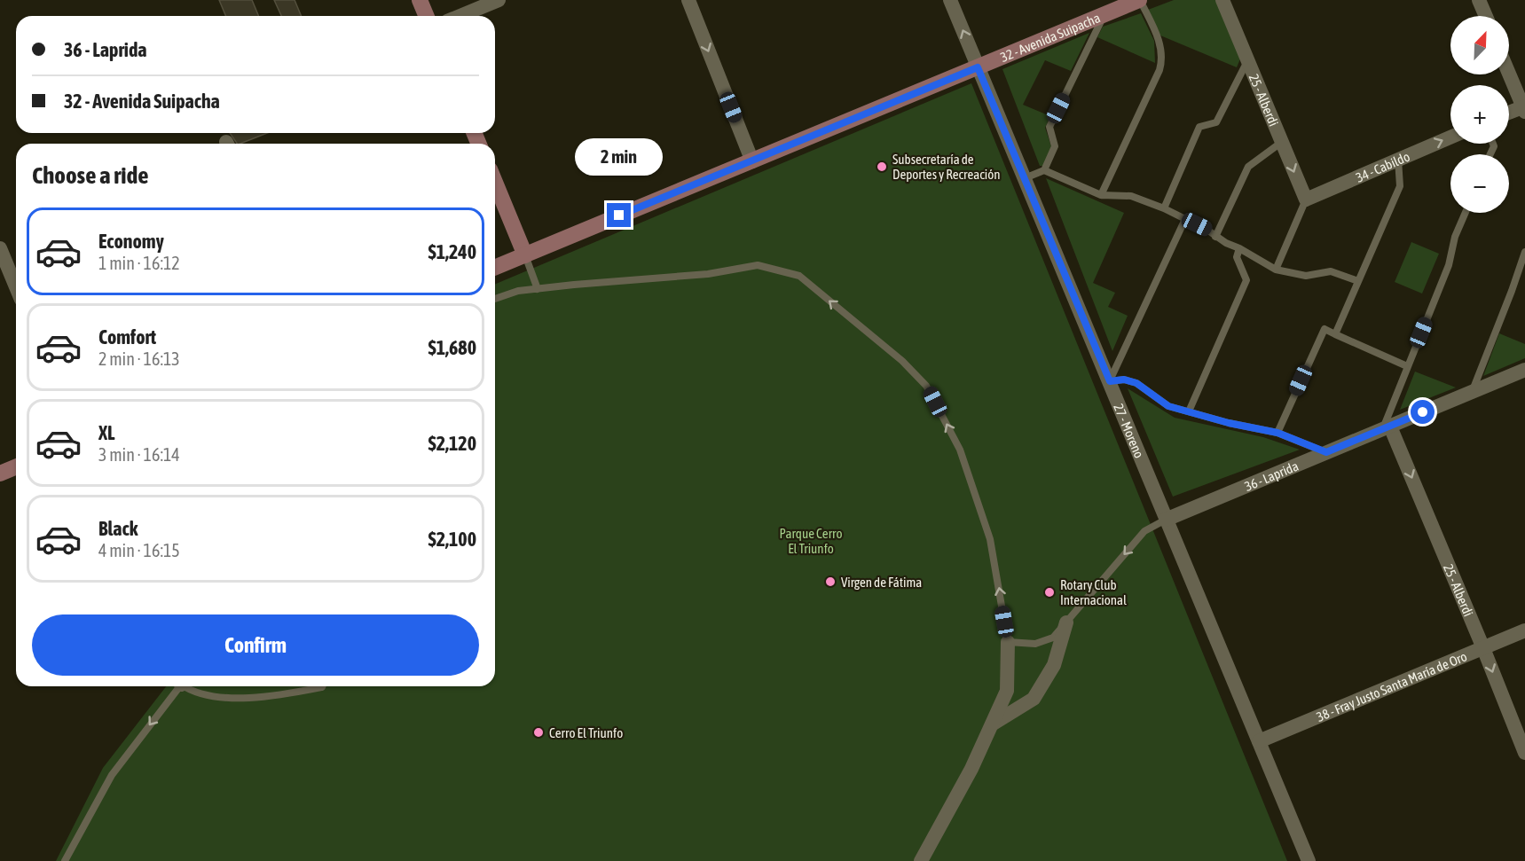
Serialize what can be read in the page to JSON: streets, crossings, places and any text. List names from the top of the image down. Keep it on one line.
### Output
{"streets":{"street":["32 - Avenida Suipacha","25 - Alberdi","34 - Cabildo","27 - Moreno","36 - Laprida","38 - Fray Justo Santa María de Oro"]},"crossings":[["32 - Avenida Suipacha","27 - Moreno"],["25 - Alberdi","34 - Cabildo"],["25 - Alberdi","36 - Laprida"],["25 - Alberdi","38 - Fray Justo Santa María de Oro"],["27 - Moreno","36 - Laprida"],["27 - Moreno","38 - Fray Justo Santa María de Oro"]],"one_way":["25 - Alberdi","34 - Cabildo"],"parks":["Parque Cerro El Triunfo"],"places":["Subsecretaría de Deportes y Recreación","Virgen de Fátima","Rotary Club Internacional","Cerro El Triunfo"],"north":"top right","page":{"map_buttons":["+","−"],"banner":["36 - Laprida","32 - Avenida Suipacha"],"bubble":"2 min","heading":"Choose a ride","list":[{"name":"Economy","note":"1 min · 16:12","value":"$1,240"},{"name":"Comfort","note":"2 min · 16:13","value":"$1,680"},{"name":"XL","note":"3 min · 16:14","value":"$2,120"},{"name":"Black","note":"4 min · 16:15","value":"$2,100"}],"buttons":"Confirm"}}
